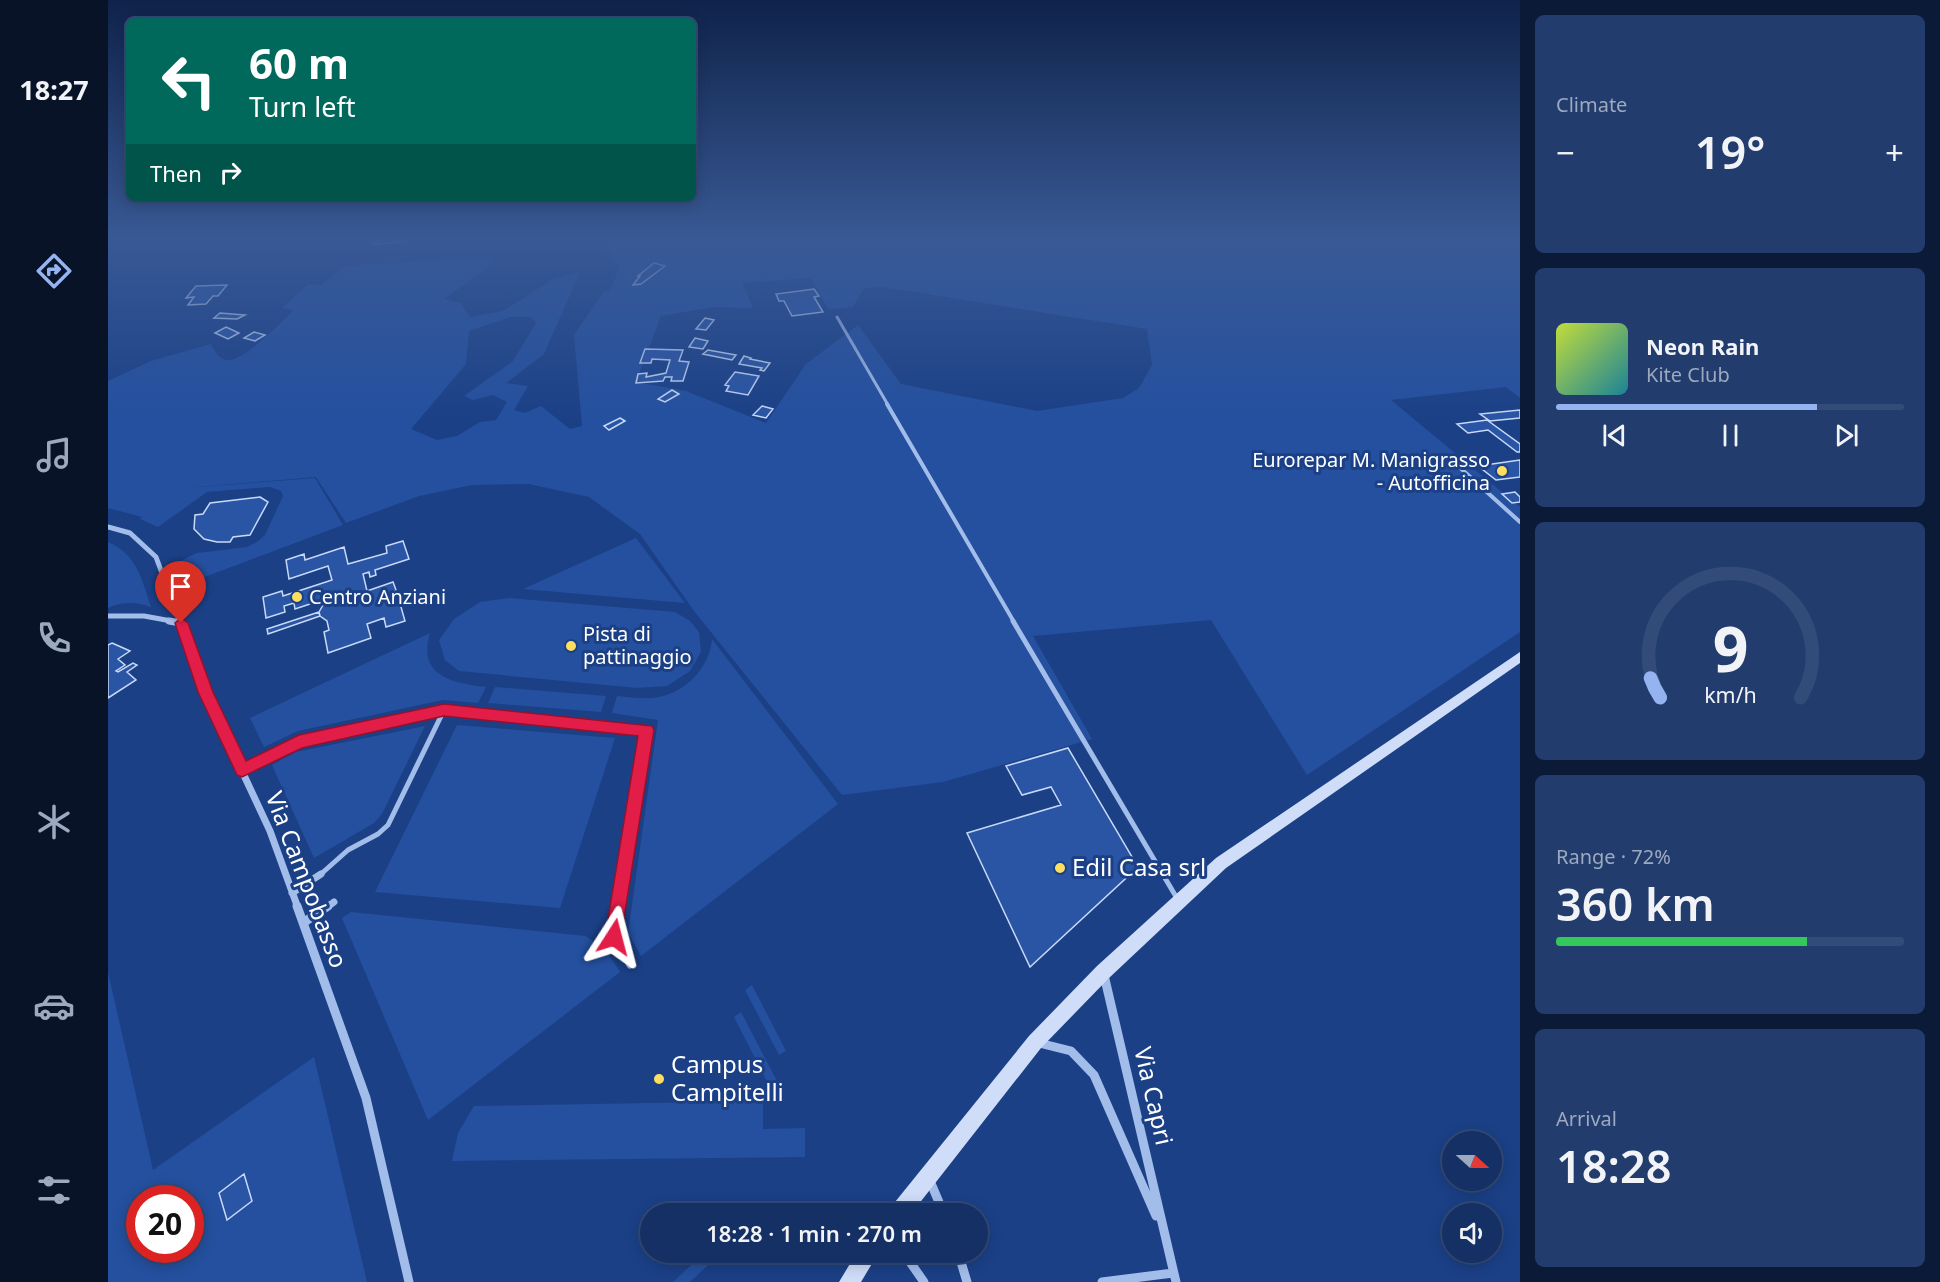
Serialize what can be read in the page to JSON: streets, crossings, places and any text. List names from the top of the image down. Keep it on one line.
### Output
{"streets":{"street":["Via Campobasso","Via Capri"]},"places":["Eurorepar M. Manigrasso - Autofficina","Centro Anziani","Pista di pattinaggio","Edil Casa srl","Campus Campitelli"],"north":"right","page":{"tabs":"18:27","tile":["Climate",["Range · 72%","360 km"],["Arrival","18:28"]],"turn":["60 m","Turn left"],"heat":["−","19°","+"],"then":"Then","song":["Neon Rain","Kite Club"],"limit":"20","trip":"18:28 · 1 min · 270 m","gauge":["9","km/h"]}}
